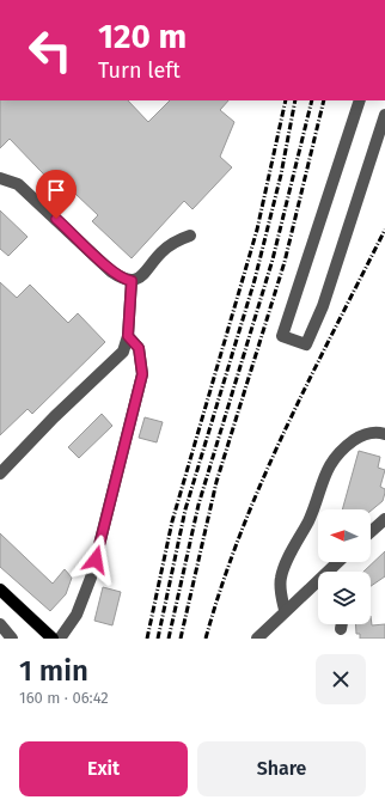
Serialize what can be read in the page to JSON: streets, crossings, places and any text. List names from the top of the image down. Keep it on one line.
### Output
{"north":"left","page":{"turn":["120 m","Turn left"],"heading":["1 min","160 m · 06:42"],"buttons":["Exit","Share"]}}
